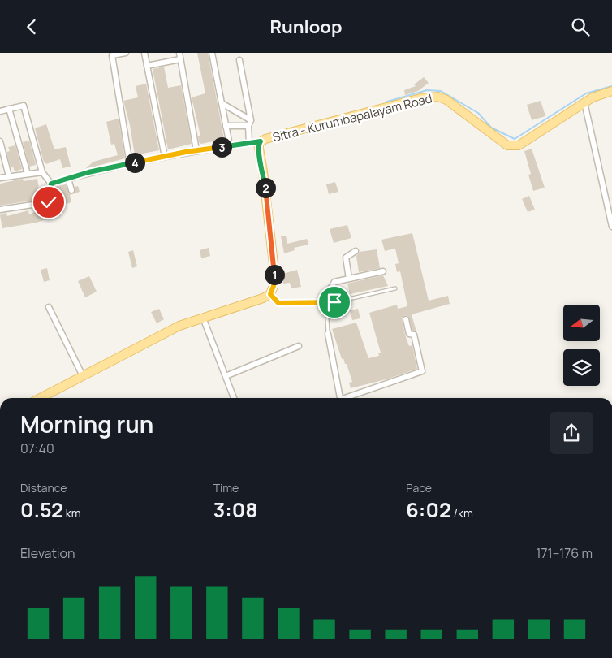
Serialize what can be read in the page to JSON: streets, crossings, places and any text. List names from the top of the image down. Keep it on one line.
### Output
{"streets":{"main road":["Sitra - Kurumbapalayam Road"]},"north":"left","page":{"header":"Runloop","pins":["3","4","2","1"],"heading":["Morning run","07:40"],"stats":[["Distance","0.52 km"],["Time","3:08"],["Pace","6:02 /km"]],"chart":["Elevation","171–176 m"]}}
